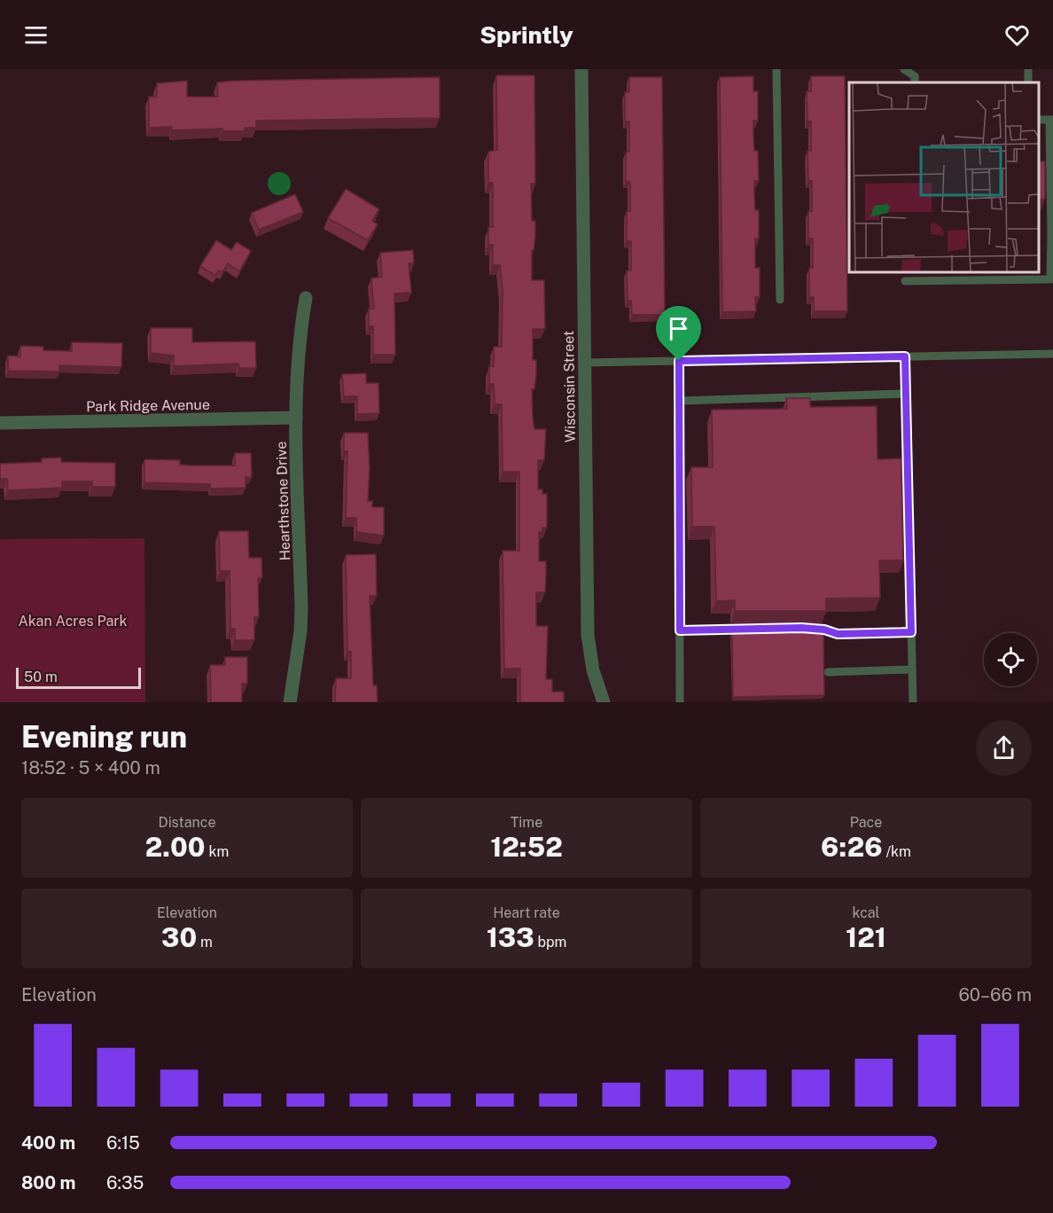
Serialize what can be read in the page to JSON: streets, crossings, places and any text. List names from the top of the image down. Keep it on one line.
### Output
{"streets":{"street":["Wisconsin Street","Park Ridge Avenue","Hearthstone Drive"]},"crossings":[["Park Ridge Avenue","Hearthstone Drive"]],"parks":["Akan Acres Park"],"scale_bar":"50 m","page":{"header":"Sprintly","scale":"50 m","heading":["Evening run","18:52 · 5 × 400 m"],"stats":[["Distance","2.00 km"],["Time","12:52"],["Pace","6:26 /km"],["Elevation","30 m"],["Heart rate","133 bpm"],["kcal","121"]],"chart":["Elevation","60–66 m"],"list":[{"name":"400 m","note":"6:15"},{"name":"800 m","note":"6:35"}]}}
